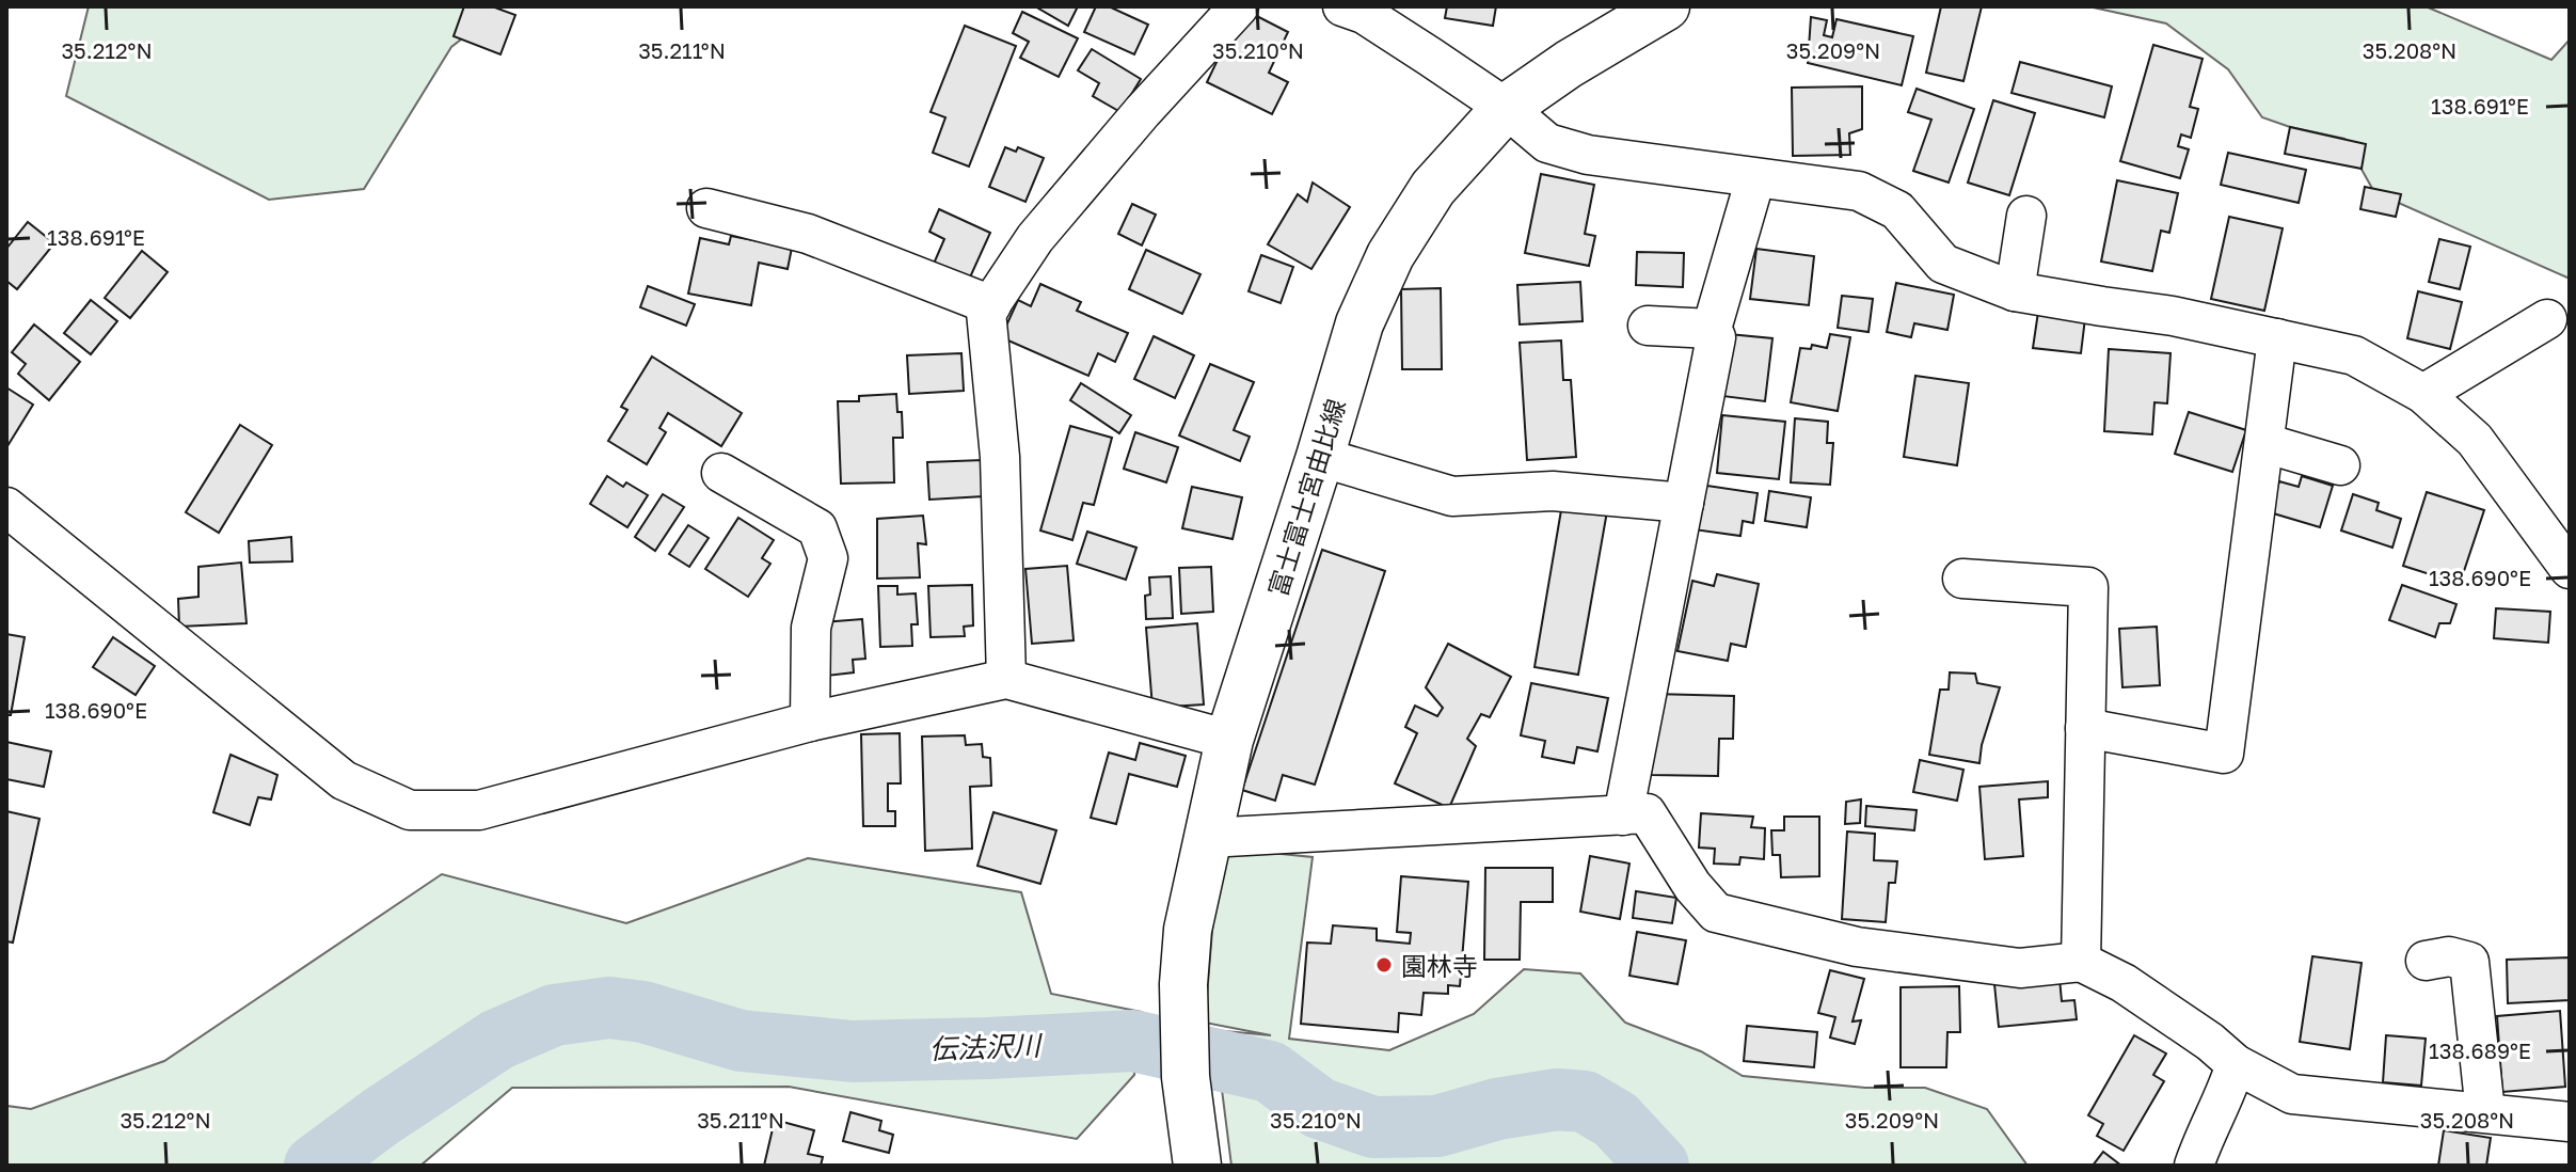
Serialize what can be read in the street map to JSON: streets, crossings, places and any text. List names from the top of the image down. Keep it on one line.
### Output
{"streets":{"main road":["富士富士宮由比線"]},"water":["伝法沢川"],"places":["園林寺"],"coordinates":["35.212°N","35.211°N","35.210°N","35.209°N","35.208°N","138.691°E","138.690°E","138.689°E"]}
